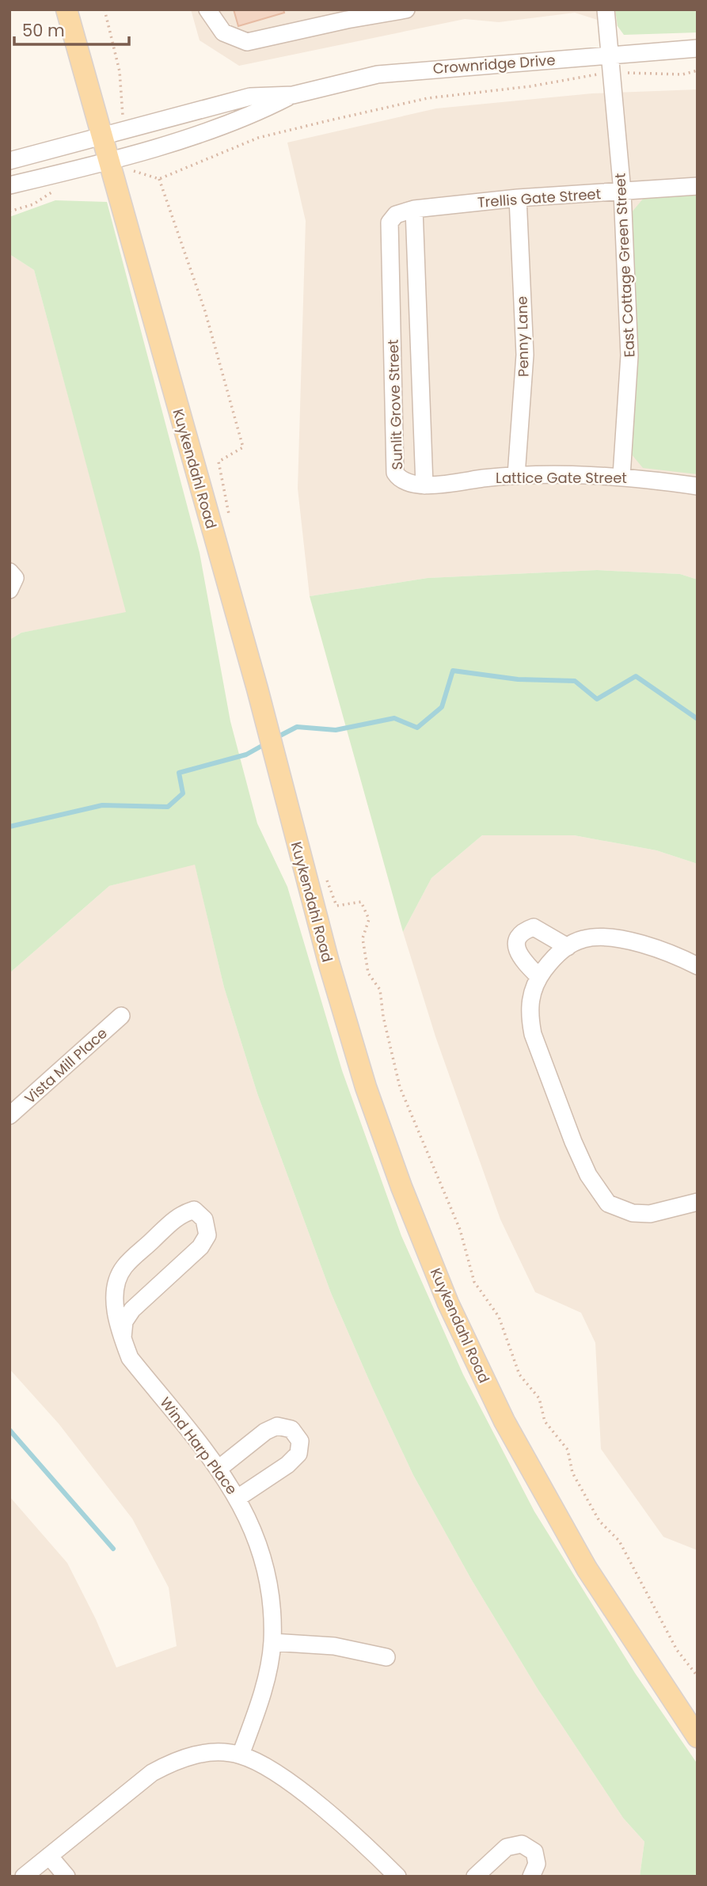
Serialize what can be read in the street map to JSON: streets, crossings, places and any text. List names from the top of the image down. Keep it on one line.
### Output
{"streets":{"main road":["Kuykendahl Road"],"street":["Crownridge Drive","Trellis Gate Street","East Cottage Green Street","Penny Lane","Sunlit Grove Street","Lattice Gate Street","Vista Mill Place","Wind Harp Place"]},"crossings":[["Crownridge Drive","East Cottage Green Street"],["Crownridge Drive","Kuykendahl Road"],["Trellis Gate Street","East Cottage Green Street"],["Trellis Gate Street","Penny Lane"],["Trellis Gate Street","Sunlit Grove Street"],["East Cottage Green Street","Lattice Gate Street"],["Penny Lane","Lattice Gate Street"],["Sunlit Grove Street","Lattice Gate Street"]],"scale_bar":"50 m"}
